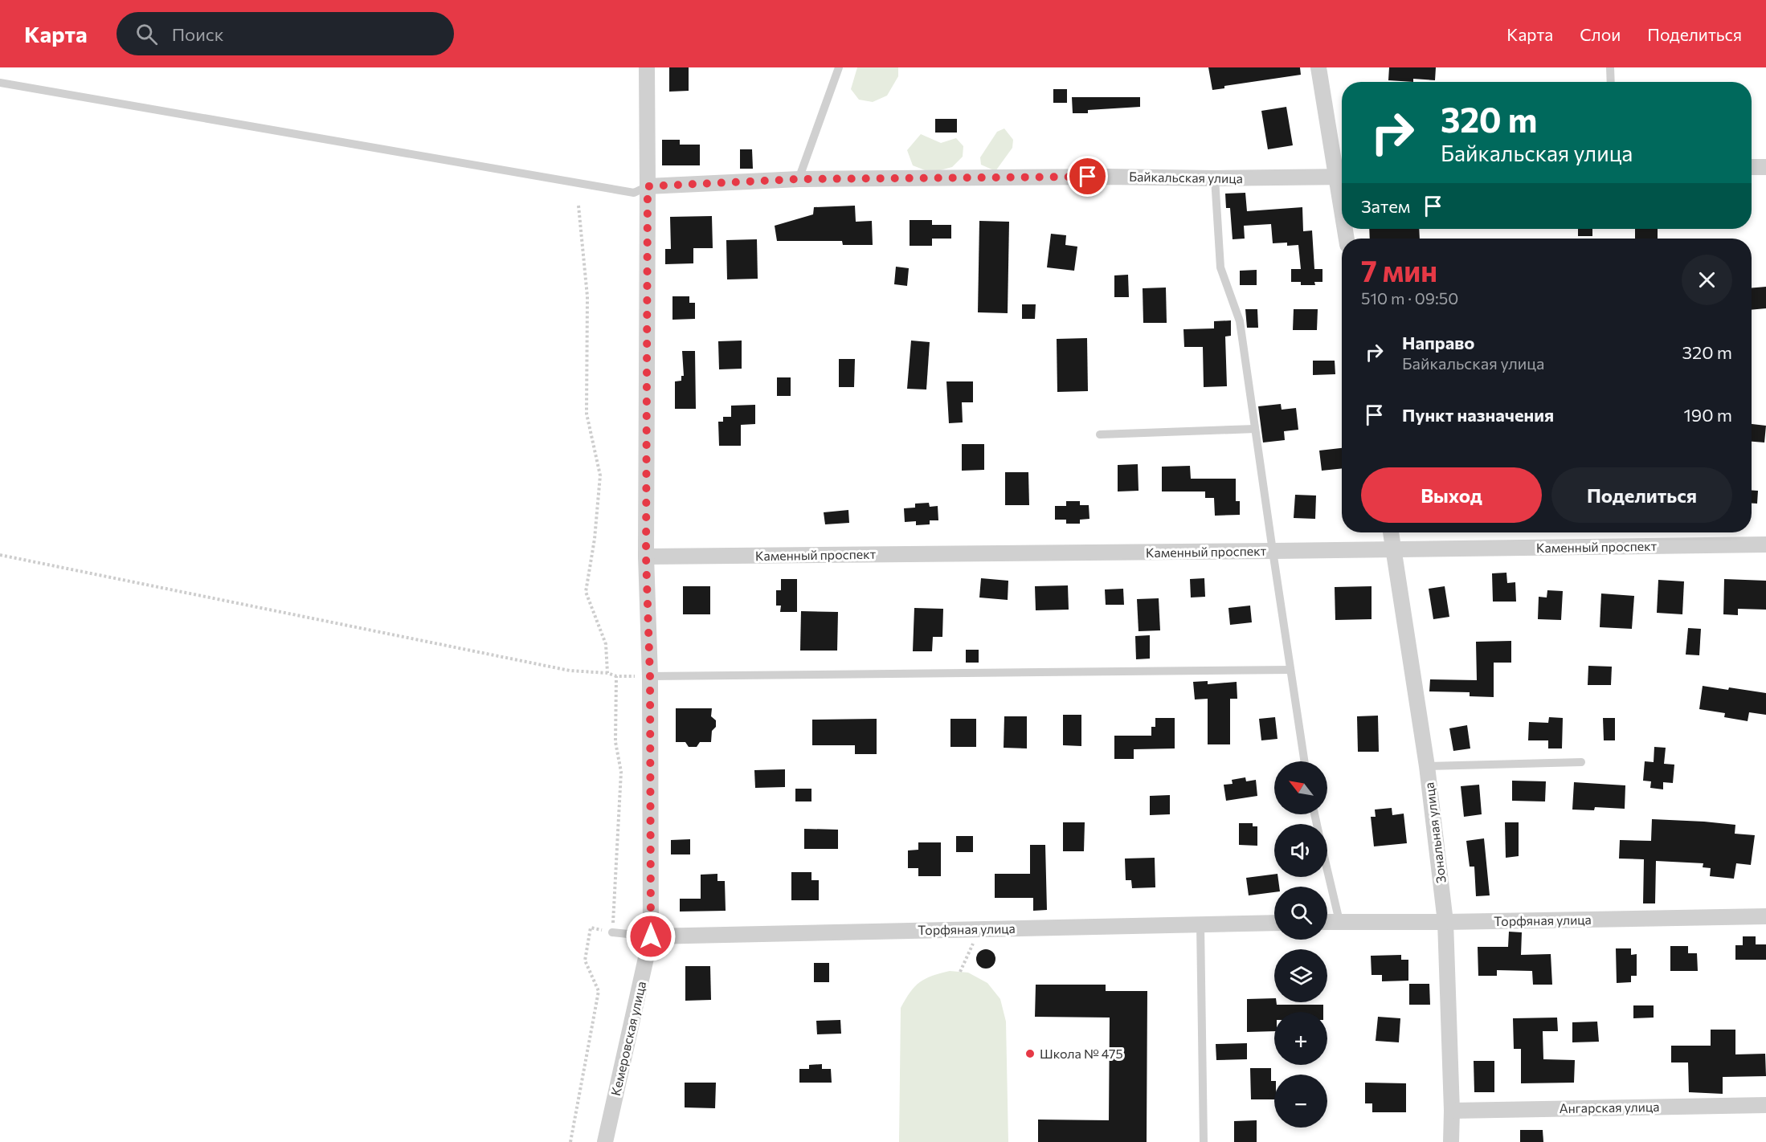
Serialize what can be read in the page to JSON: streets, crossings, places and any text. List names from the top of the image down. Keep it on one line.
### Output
{"streets":{"street":["Байкальская улица","Каменный проспект","Зональная улица","Торфяная улица","Кемеровская улица","Ангарская улица"]},"crossings":[["Байкальская улица","Кемеровская улица"],["Каменный проспект","Зональная улица"],["Каменный проспект","Кемеровская улица"],["Зональная улица","Торфяная улица"],["Зональная улица","Ангарская улица"],["Торфяная улица","Кемеровская улица"]],"places":["Школа № 475"],"north":"top left","page":{"header":"Карта","search":"Поиск","nav":["Карта","Слои","Поделиться"],"turn":["320 m","Байкальская улица"],"then":"Затем","heading":["7 мин","510 m · 09:50"],"list":[{"name":"Направо","note":"Байкальская улица","value":"320 m"},{"name":"Пункт назначения","value":"190 m"}],"buttons":["Выход","Поделиться"],"map_buttons":["+","−"]}}
